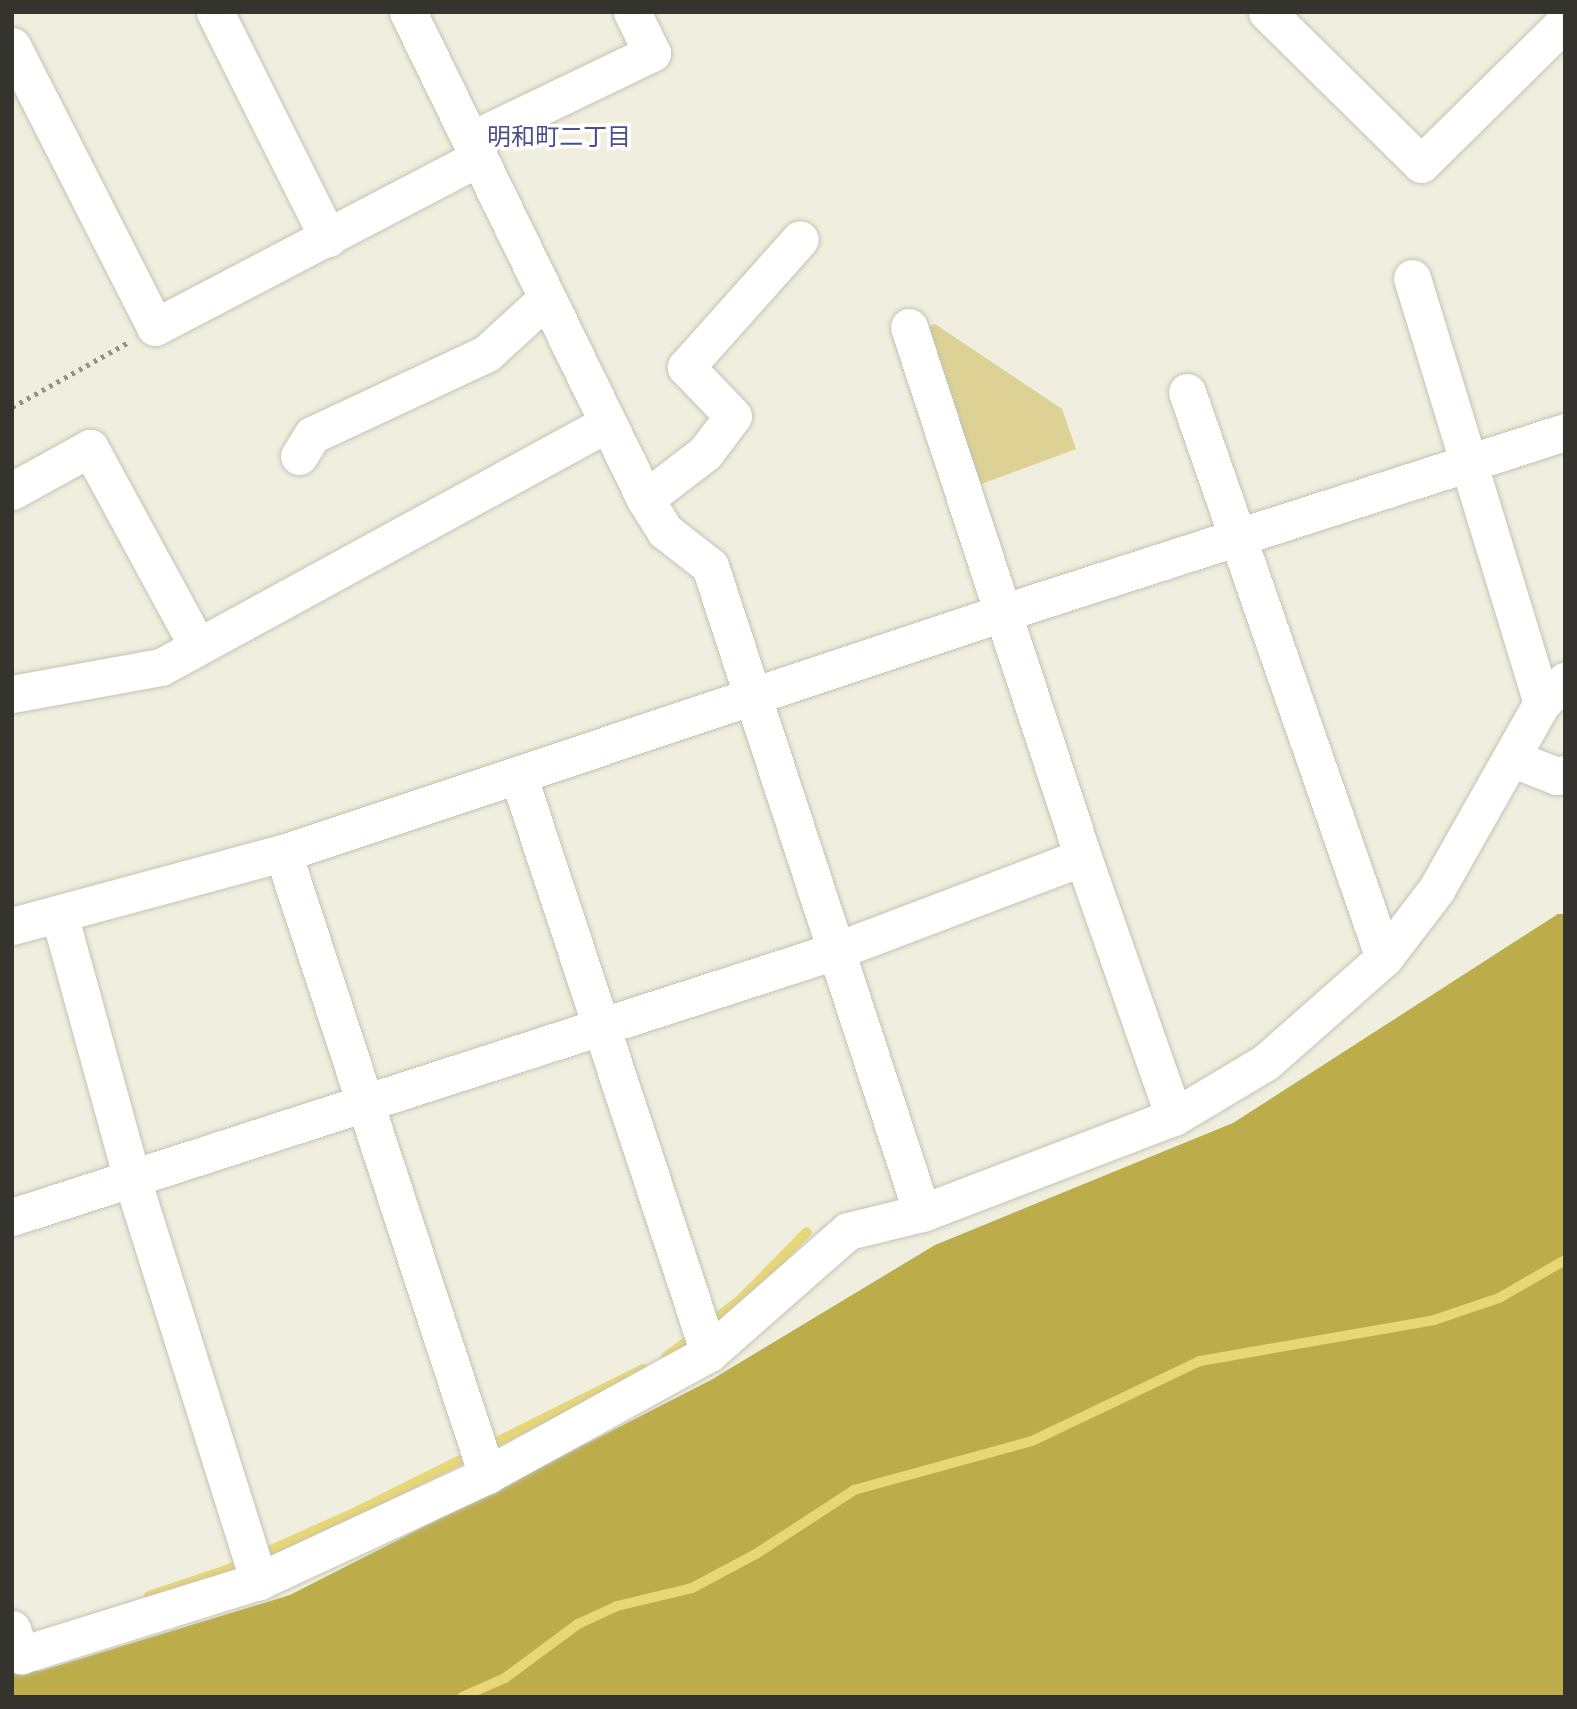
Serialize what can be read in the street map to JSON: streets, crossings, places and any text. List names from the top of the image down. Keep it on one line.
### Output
{"districts":["明和町二丁目"]}
